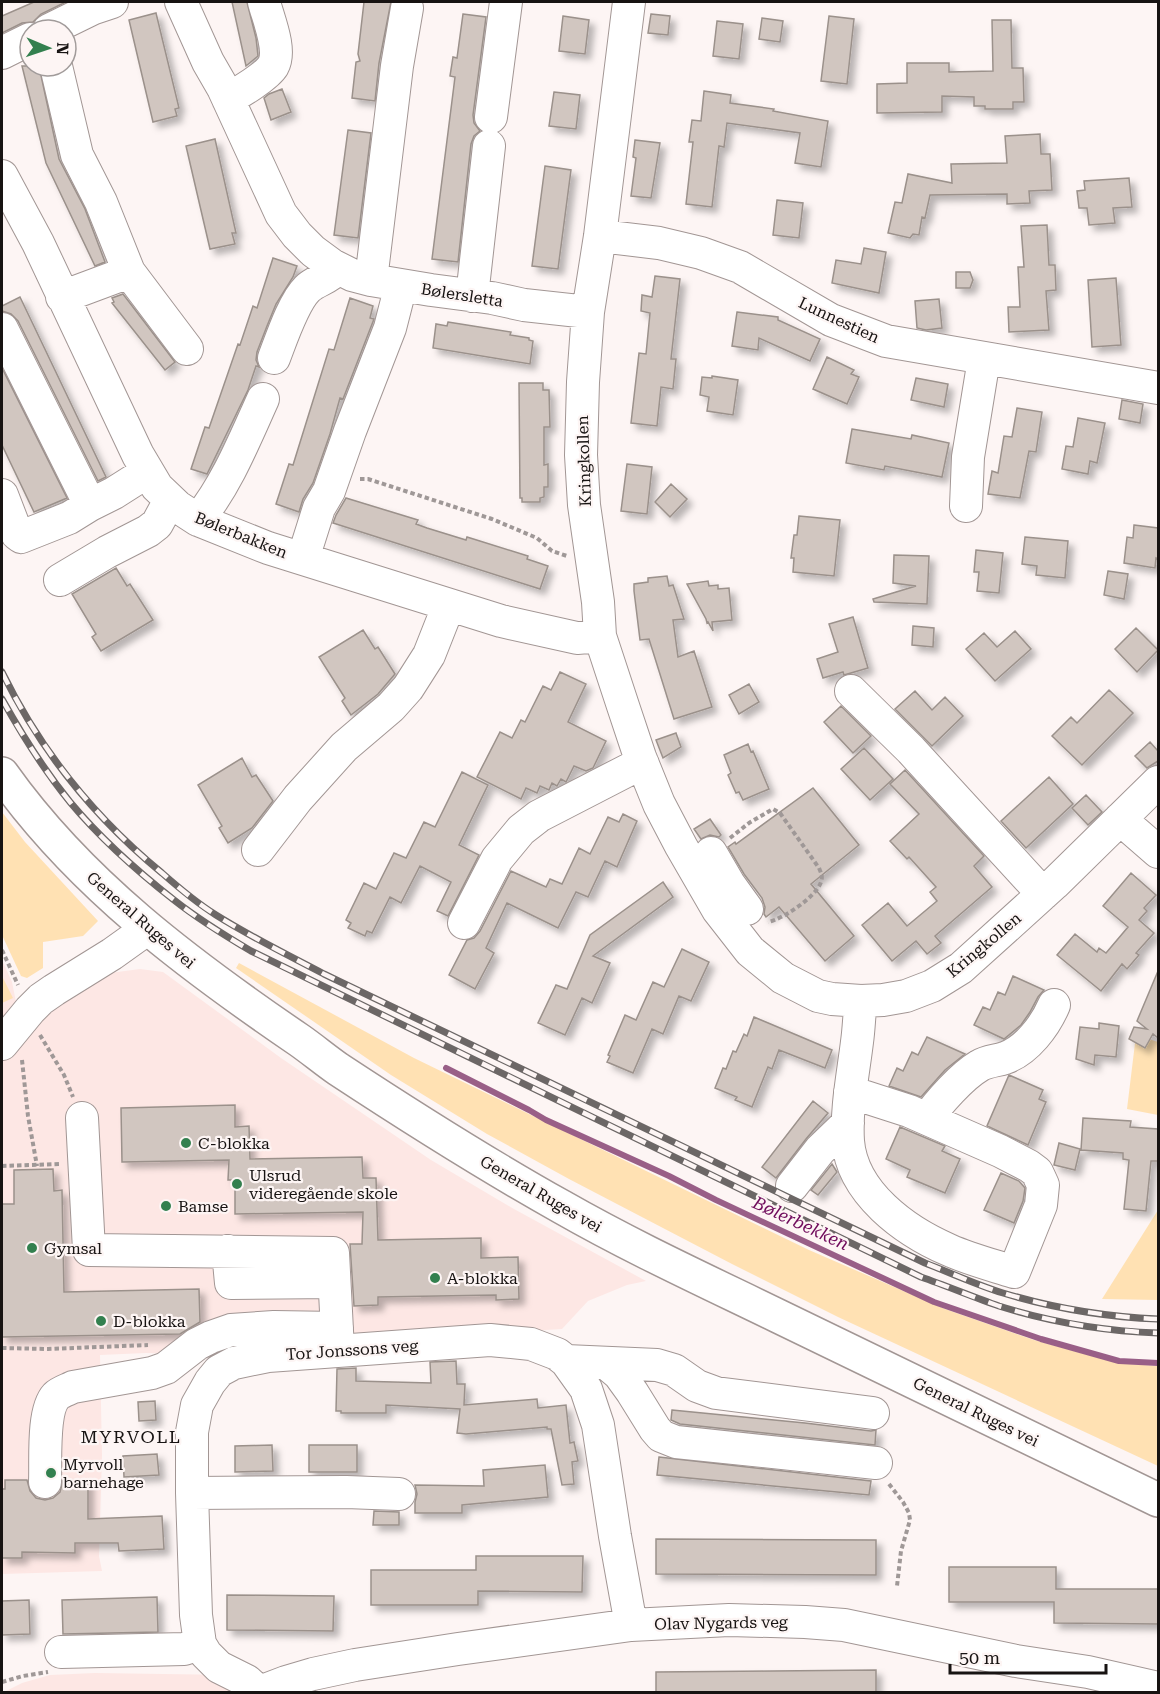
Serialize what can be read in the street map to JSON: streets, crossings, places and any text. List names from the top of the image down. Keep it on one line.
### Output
{"streets":{"main road":["General Ruges vei"],"street":["Bølersletta","Lunnestien","Kringkollen","Bølerbakken","Tor Jonssons veg","Olav Nygards veg"]},"crossings":[["Bølersletta","Kringkollen"],["Lunnestien","Kringkollen"],["Kringkollen","Bølerbakken"],["Tor Jonssons veg","Olav Nygards veg"]],"districts":["MYRVOLL"],"water":["Bølerbekken"],"places":["C-blokka","Ulsrud videregående skole","Bamse","Gymsal","A-blokka","D-blokka","Myrvoll barnehage"],"scale_bar":"50 m","north":"right"}
